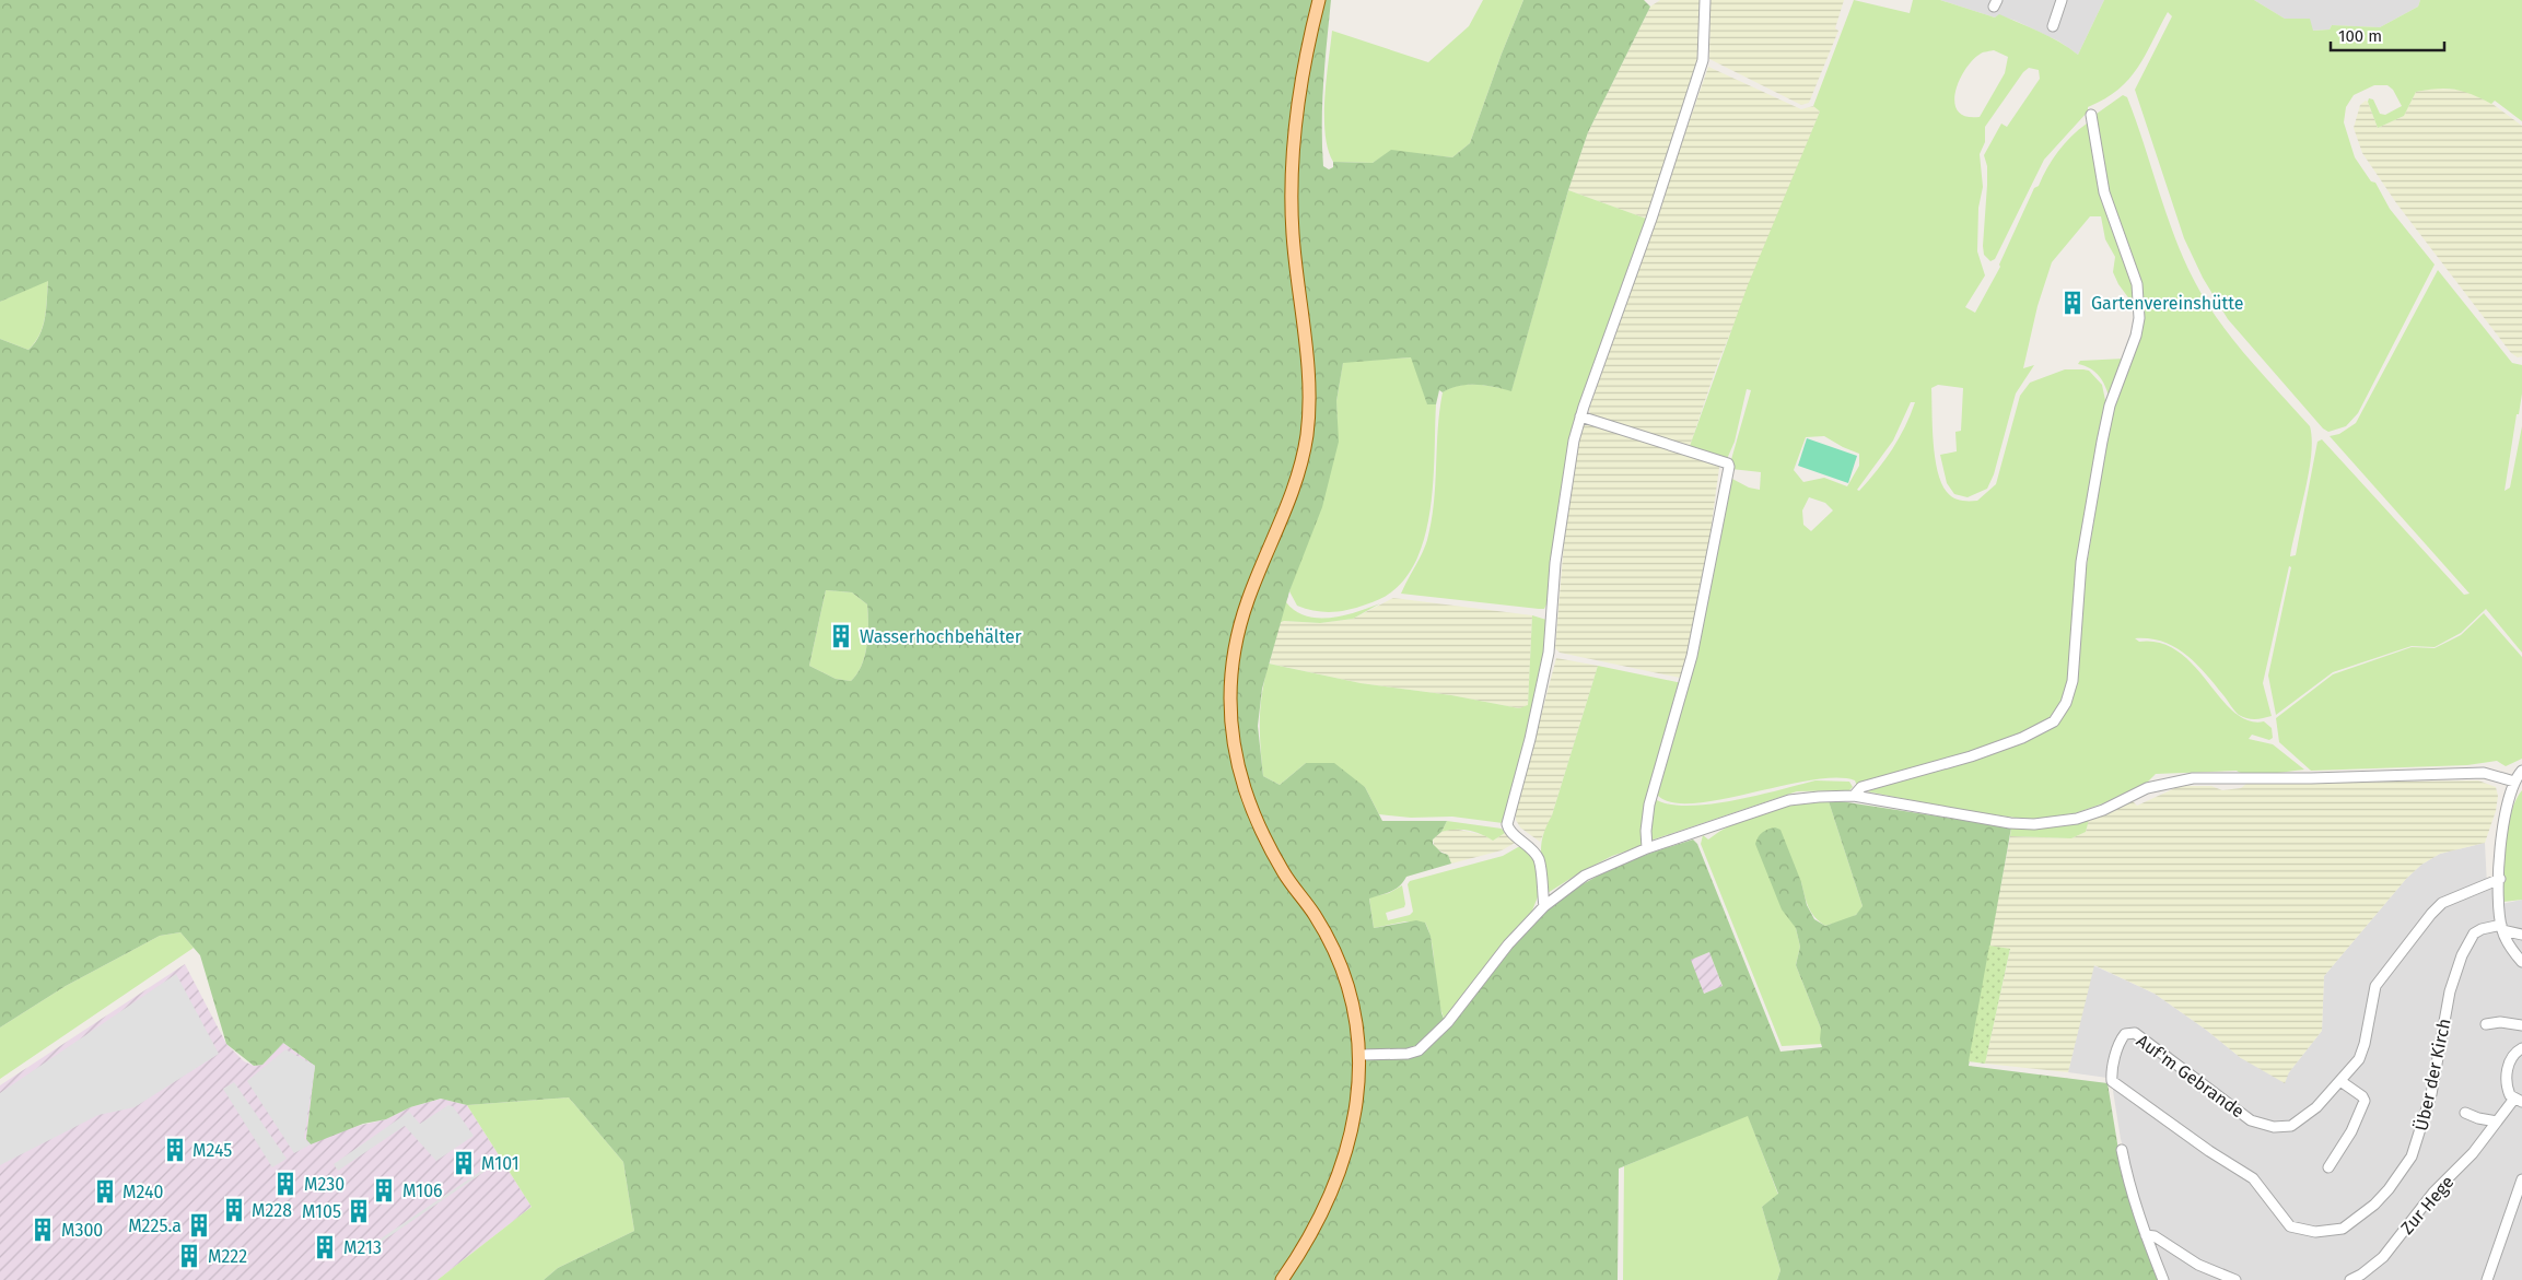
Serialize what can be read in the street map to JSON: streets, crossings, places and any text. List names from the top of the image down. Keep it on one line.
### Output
{"streets":{"street":["Über der Kirch","Auf'm Gebrande","Zur Hege"]},"crossings":[["Über der Kirch","Auf'm Gebrande"]],"places":{"building":["Gartenvereinshütte","Wasserhochbehälter","M245","M101","M230","M106","M240","M228","M105","M225.a","M300","M213","M222"]},"scale_bar":"100 m"}
